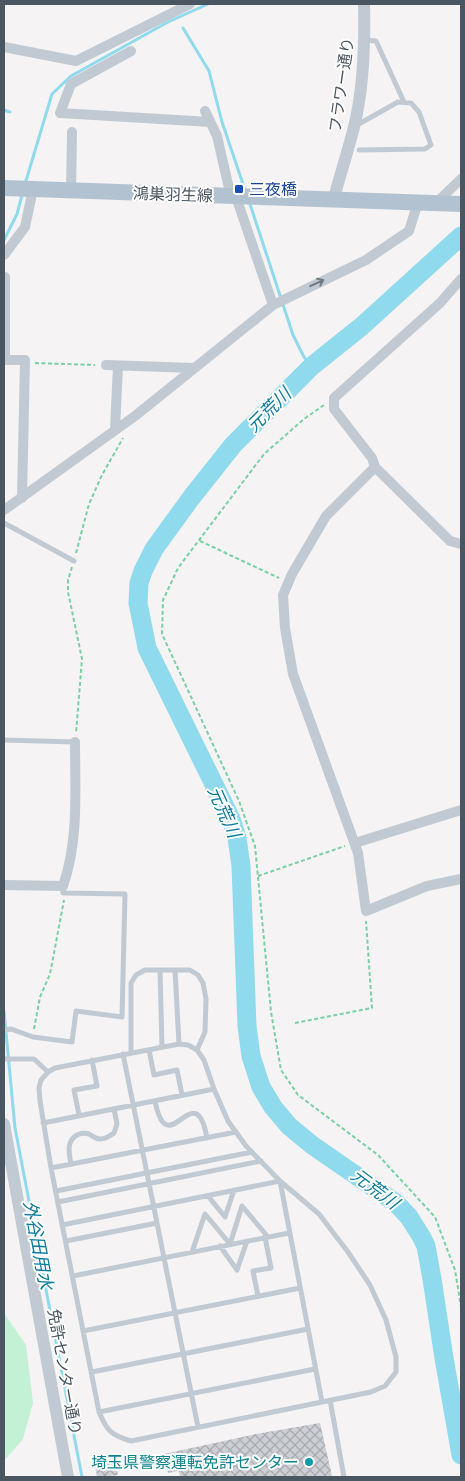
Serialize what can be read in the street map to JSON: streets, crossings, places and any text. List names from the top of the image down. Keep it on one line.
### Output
{"streets":{"main road":["鴻巣羽生線"],"street":["フラワー通り","免許センター通り"]},"crossings":[["フラワー通り","鴻巣羽生線"]],"water":["元荒川","外谷田用水"],"places":{"transit":["三夜橋"],"other":["埼玉県警察運転免許センター"]}}
